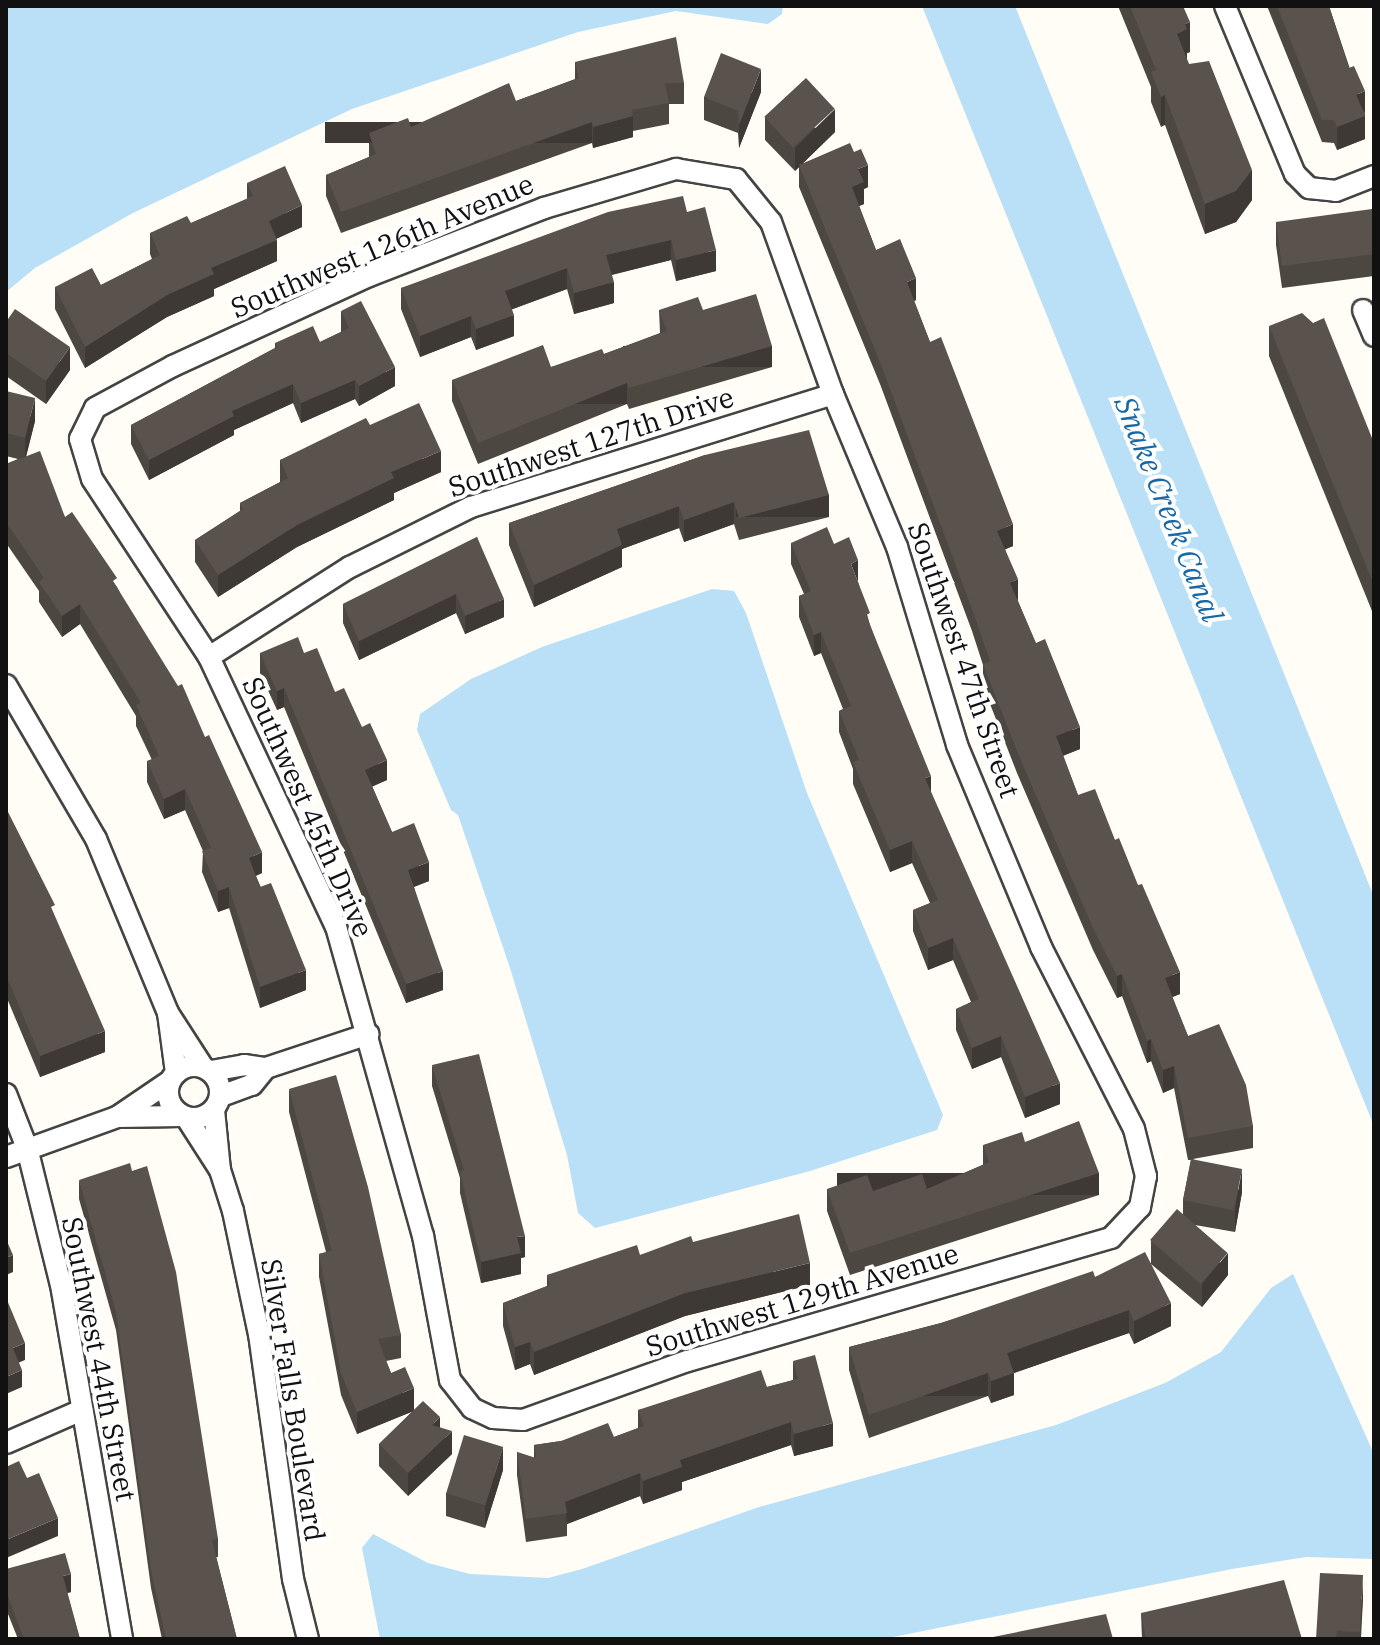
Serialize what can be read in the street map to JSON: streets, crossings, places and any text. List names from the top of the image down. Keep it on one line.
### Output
{"streets":{"street":["Southwest 126th Avenue","Southwest 127th Drive","Southwest 47th Street","Southwest 45th Drive","Southwest 129th Avenue","Southwest 44th Street","Silver Falls Boulevard"]},"crossings":[["Southwest 126th Avenue","Southwest 47th Street"],["Southwest 126th Avenue","Southwest 45th Drive"],["Southwest 127th Drive","Southwest 47th Street"],["Southwest 127th Drive","Southwest 45th Drive"],["Southwest 47th Street","Southwest 129th Avenue"],["Southwest 45th Drive","Southwest 129th Avenue"]],"water":["Snake Creek Canal"]}
